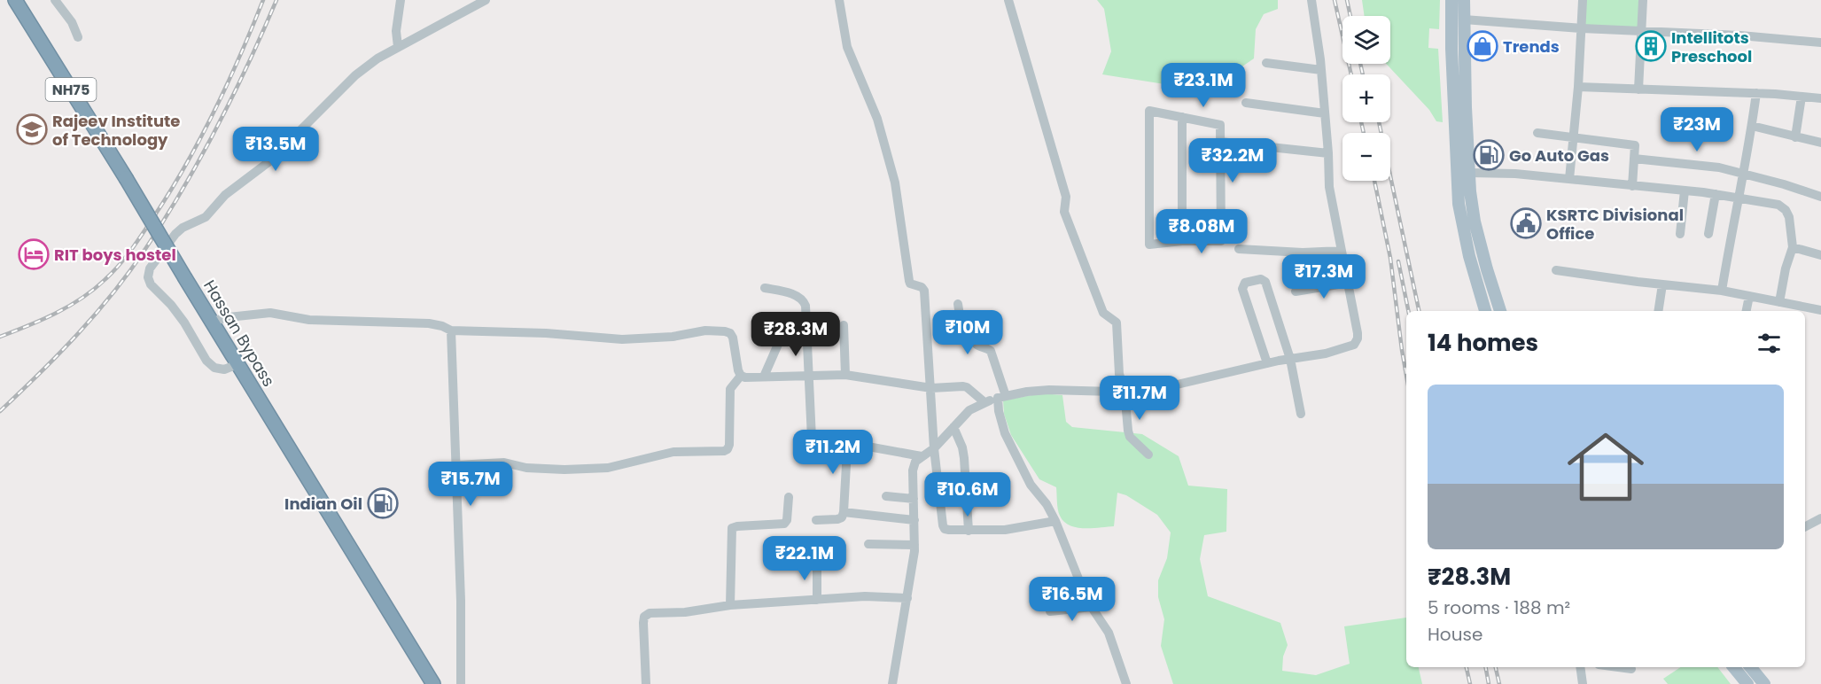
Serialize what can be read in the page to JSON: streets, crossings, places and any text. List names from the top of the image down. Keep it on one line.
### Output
{"streets":{"highway":["NH75","Hassan Bypass"]},"places":{"shop":["Trends"],"building":["Intellitots Preschool"],"school or university":["Rajeev Institute of Technology"],"fuel station":["Go Auto Gas","Indian Oil"],"public building":["KSRTC Divisional Office"],"hotel":["RIT boys hostel"]},"page":{"map_buttons":["+","−"],"price":["₹23.1M","₹23M","₹13.5M","₹32.2M","₹8.08M","₹17.3M","₹10M","₹28.3M","₹11.7M","₹11.2M","₹15.7M","₹10.6M","₹22.1M","₹16.5M"],"heading":"14 homes","list":[{"name":"₹28.3M","note":"5 rooms · 188 m² · House"}]}}
